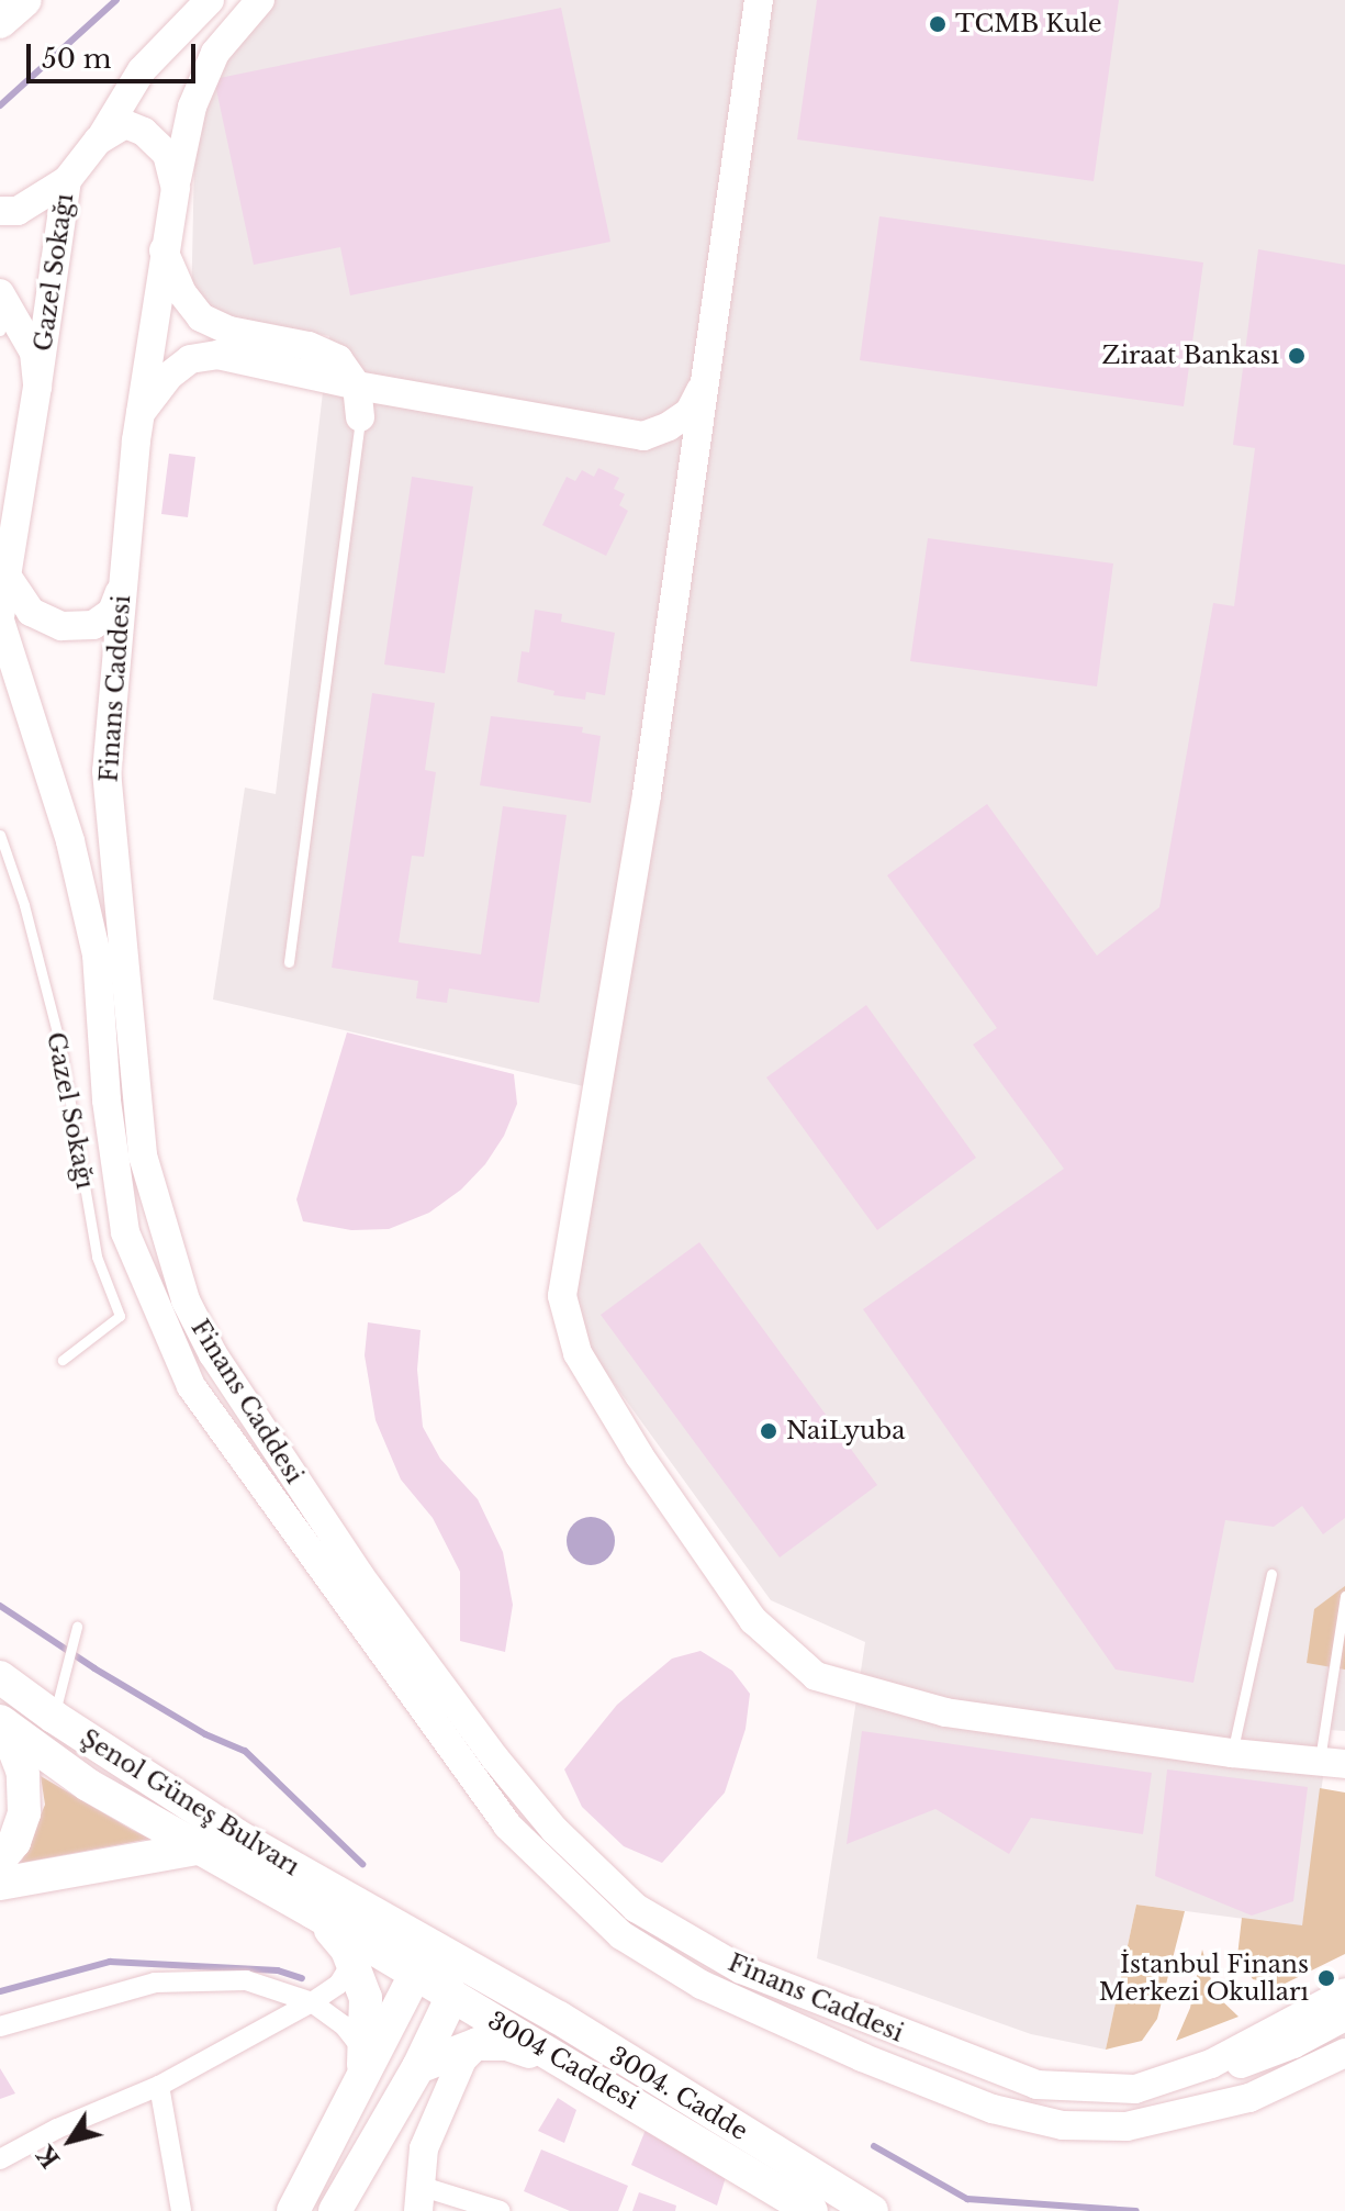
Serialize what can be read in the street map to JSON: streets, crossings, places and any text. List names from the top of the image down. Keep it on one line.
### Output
{"streets":{"main road":["Şenol Güneş Bulvarı","3004 Caddesi","3004. Cadde"],"street":["Gazel Sokağı","Finans Caddesi"]},"crossings":[["Gazel Sokağı","Finans Caddesi"],["Şenol Güneş Bulvarı","3004 Caddesi"],["3004 Caddesi","3004. Cadde"]],"places":["TCMB Kule","Ziraat Bankası","NaiLyuba","İstanbul Finans Merkezi Okulları"],"scale_bar":"50 m","north":"bottom left"}
